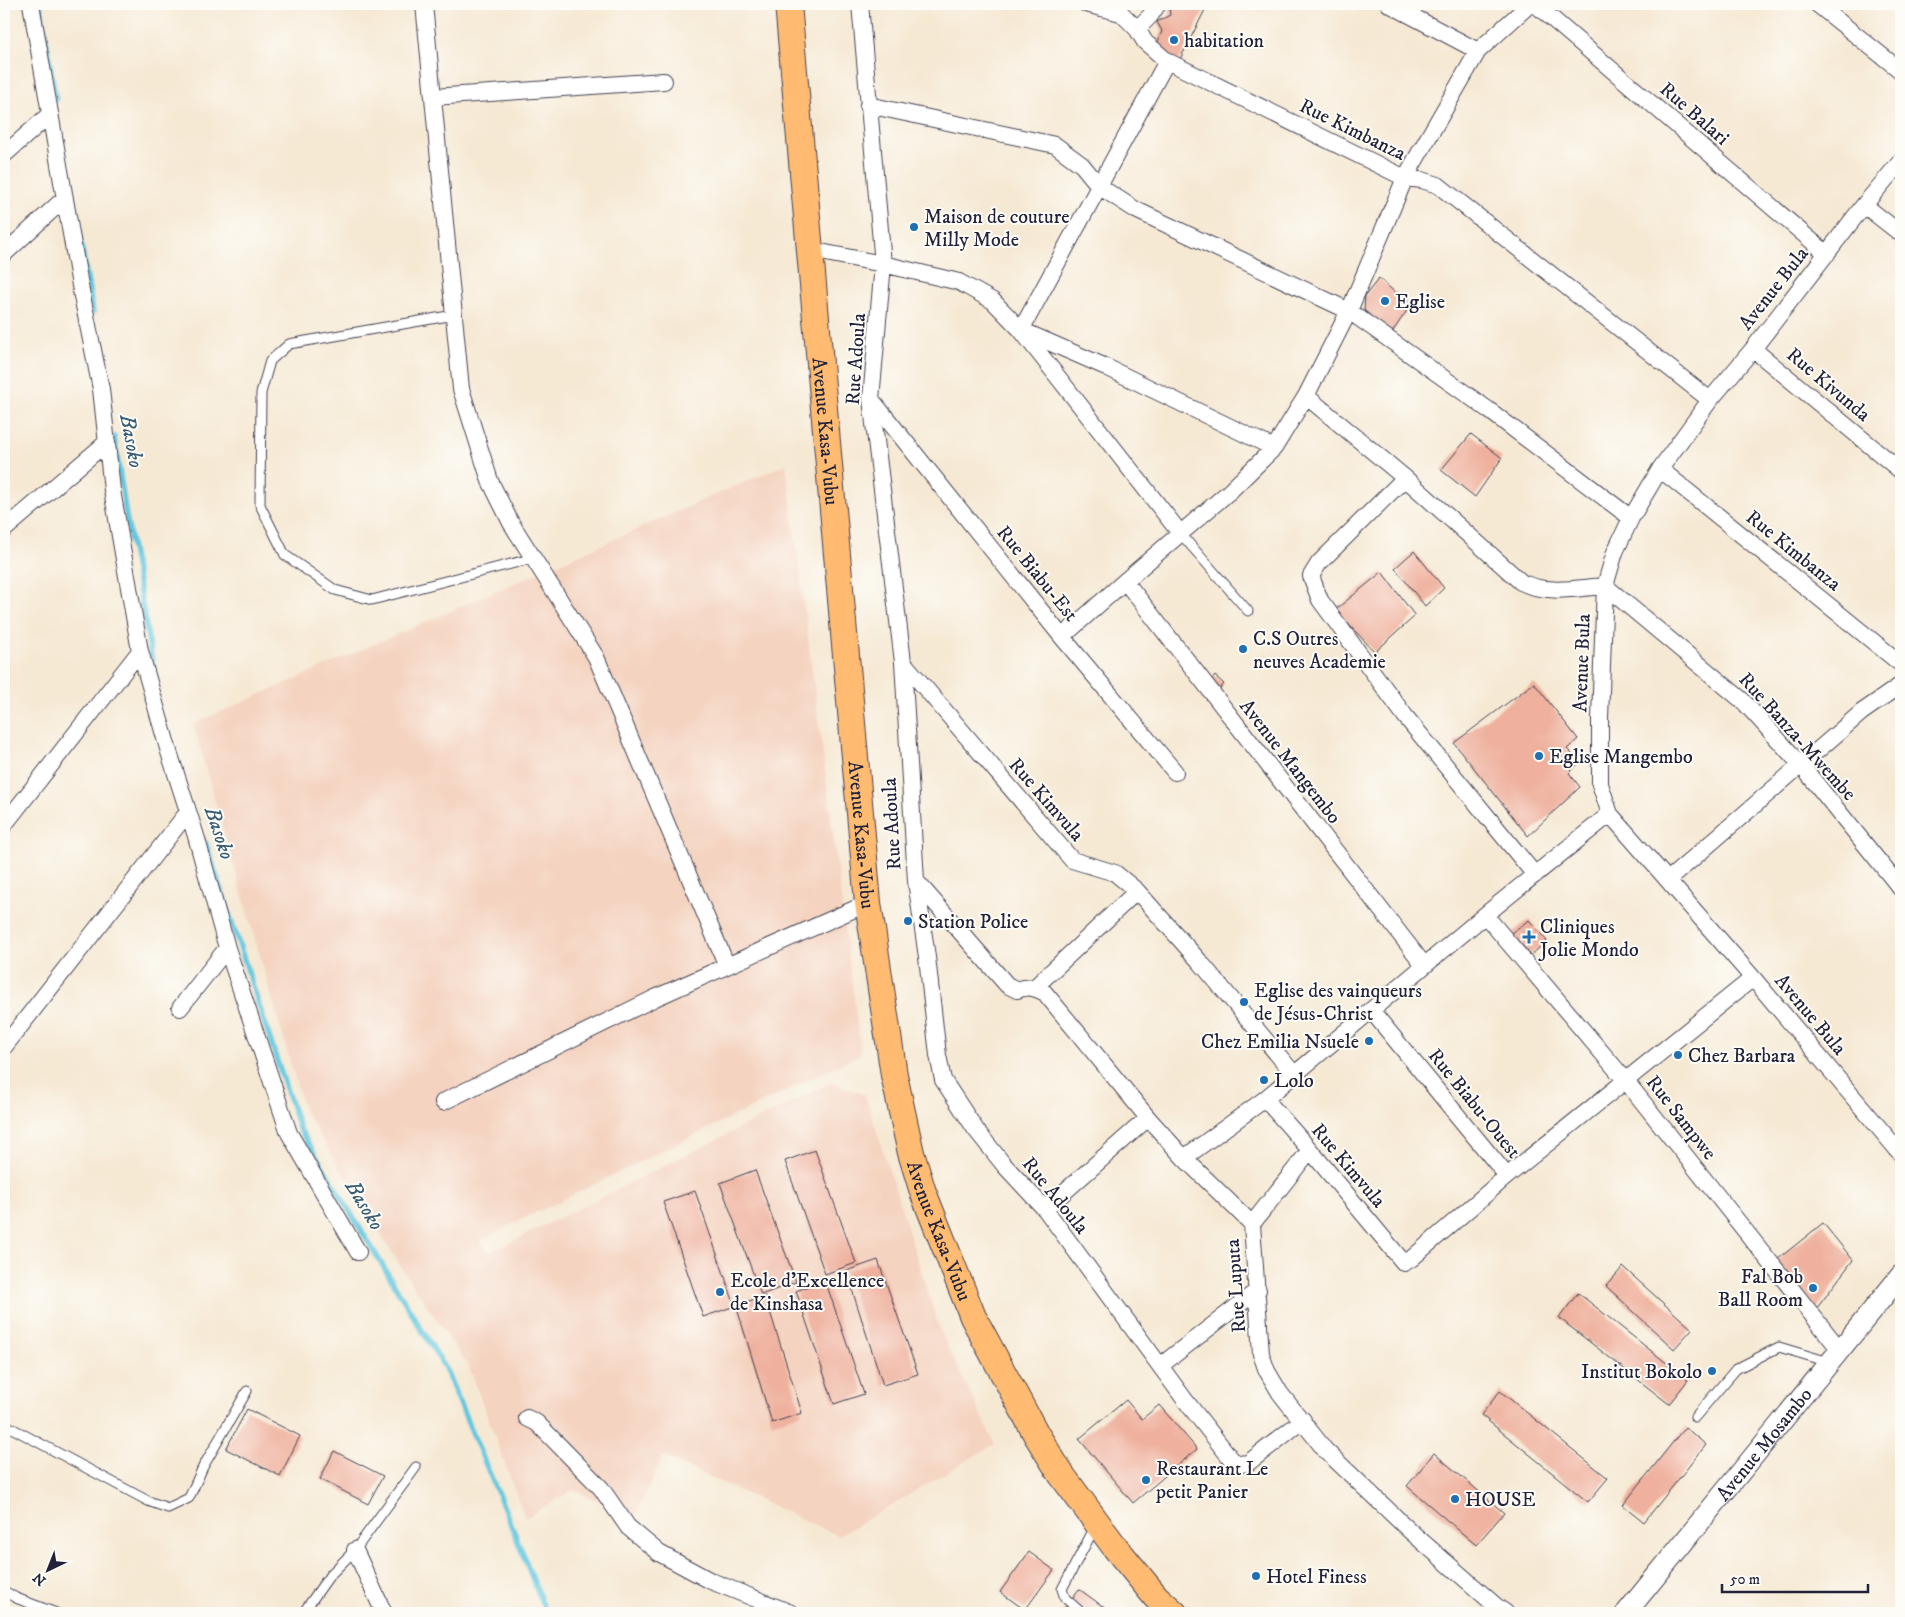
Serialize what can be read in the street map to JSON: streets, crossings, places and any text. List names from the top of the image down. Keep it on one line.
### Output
{"streets":{"main road":["Avenue Kasa-Vubu"],"street":["Rue Balari","Rue Kimbanza","Avenue Bula","Rue Adoula","Rue Kivunda","Rue Biabu-Est","Rue Banza-Mwembe","Avenue Mangembo","Rue Kimvula","Rue Biabu-Ouest","Rue Sampwe","Rue Luputa","Avenue Mosambo"]},"crossings":[["Rue Balari","Avenue Bula"],["Rue Kimbanza","Avenue Bula"],["Avenue Bula","Rue Kivunda"],["Avenue Bula","Rue Banza-Mwembe"],["Rue Adoula","Rue Biabu-Est"],["Rue Adoula","Rue Kimvula"],["Rue Adoula","Rue Luputa"],["Rue Kimvula","Rue Biabu-Ouest"],["Rue Sampwe","Avenue Mosambo"]],"water":["Basoko"],"places":{"other":["habitation","Maison de couture Milly Mode","Eglise","C.S Outres neuves Academie","Eglise Mangembo","Station Police","Eglise des vainqueurs de Jésus-Christ","Chez Emilia Nsuele","Chez Barbara","Lolo","Fal Bob Ball Room","Ecole d'Excellence de Kinshasa","Institut Bokolo","Restaurant Le petit Panier","HOUSE","Hotel Finess"],"health":["Cliniques Jolie Mondo"]},"scale_bar":"50 m","north":"bottom left"}
